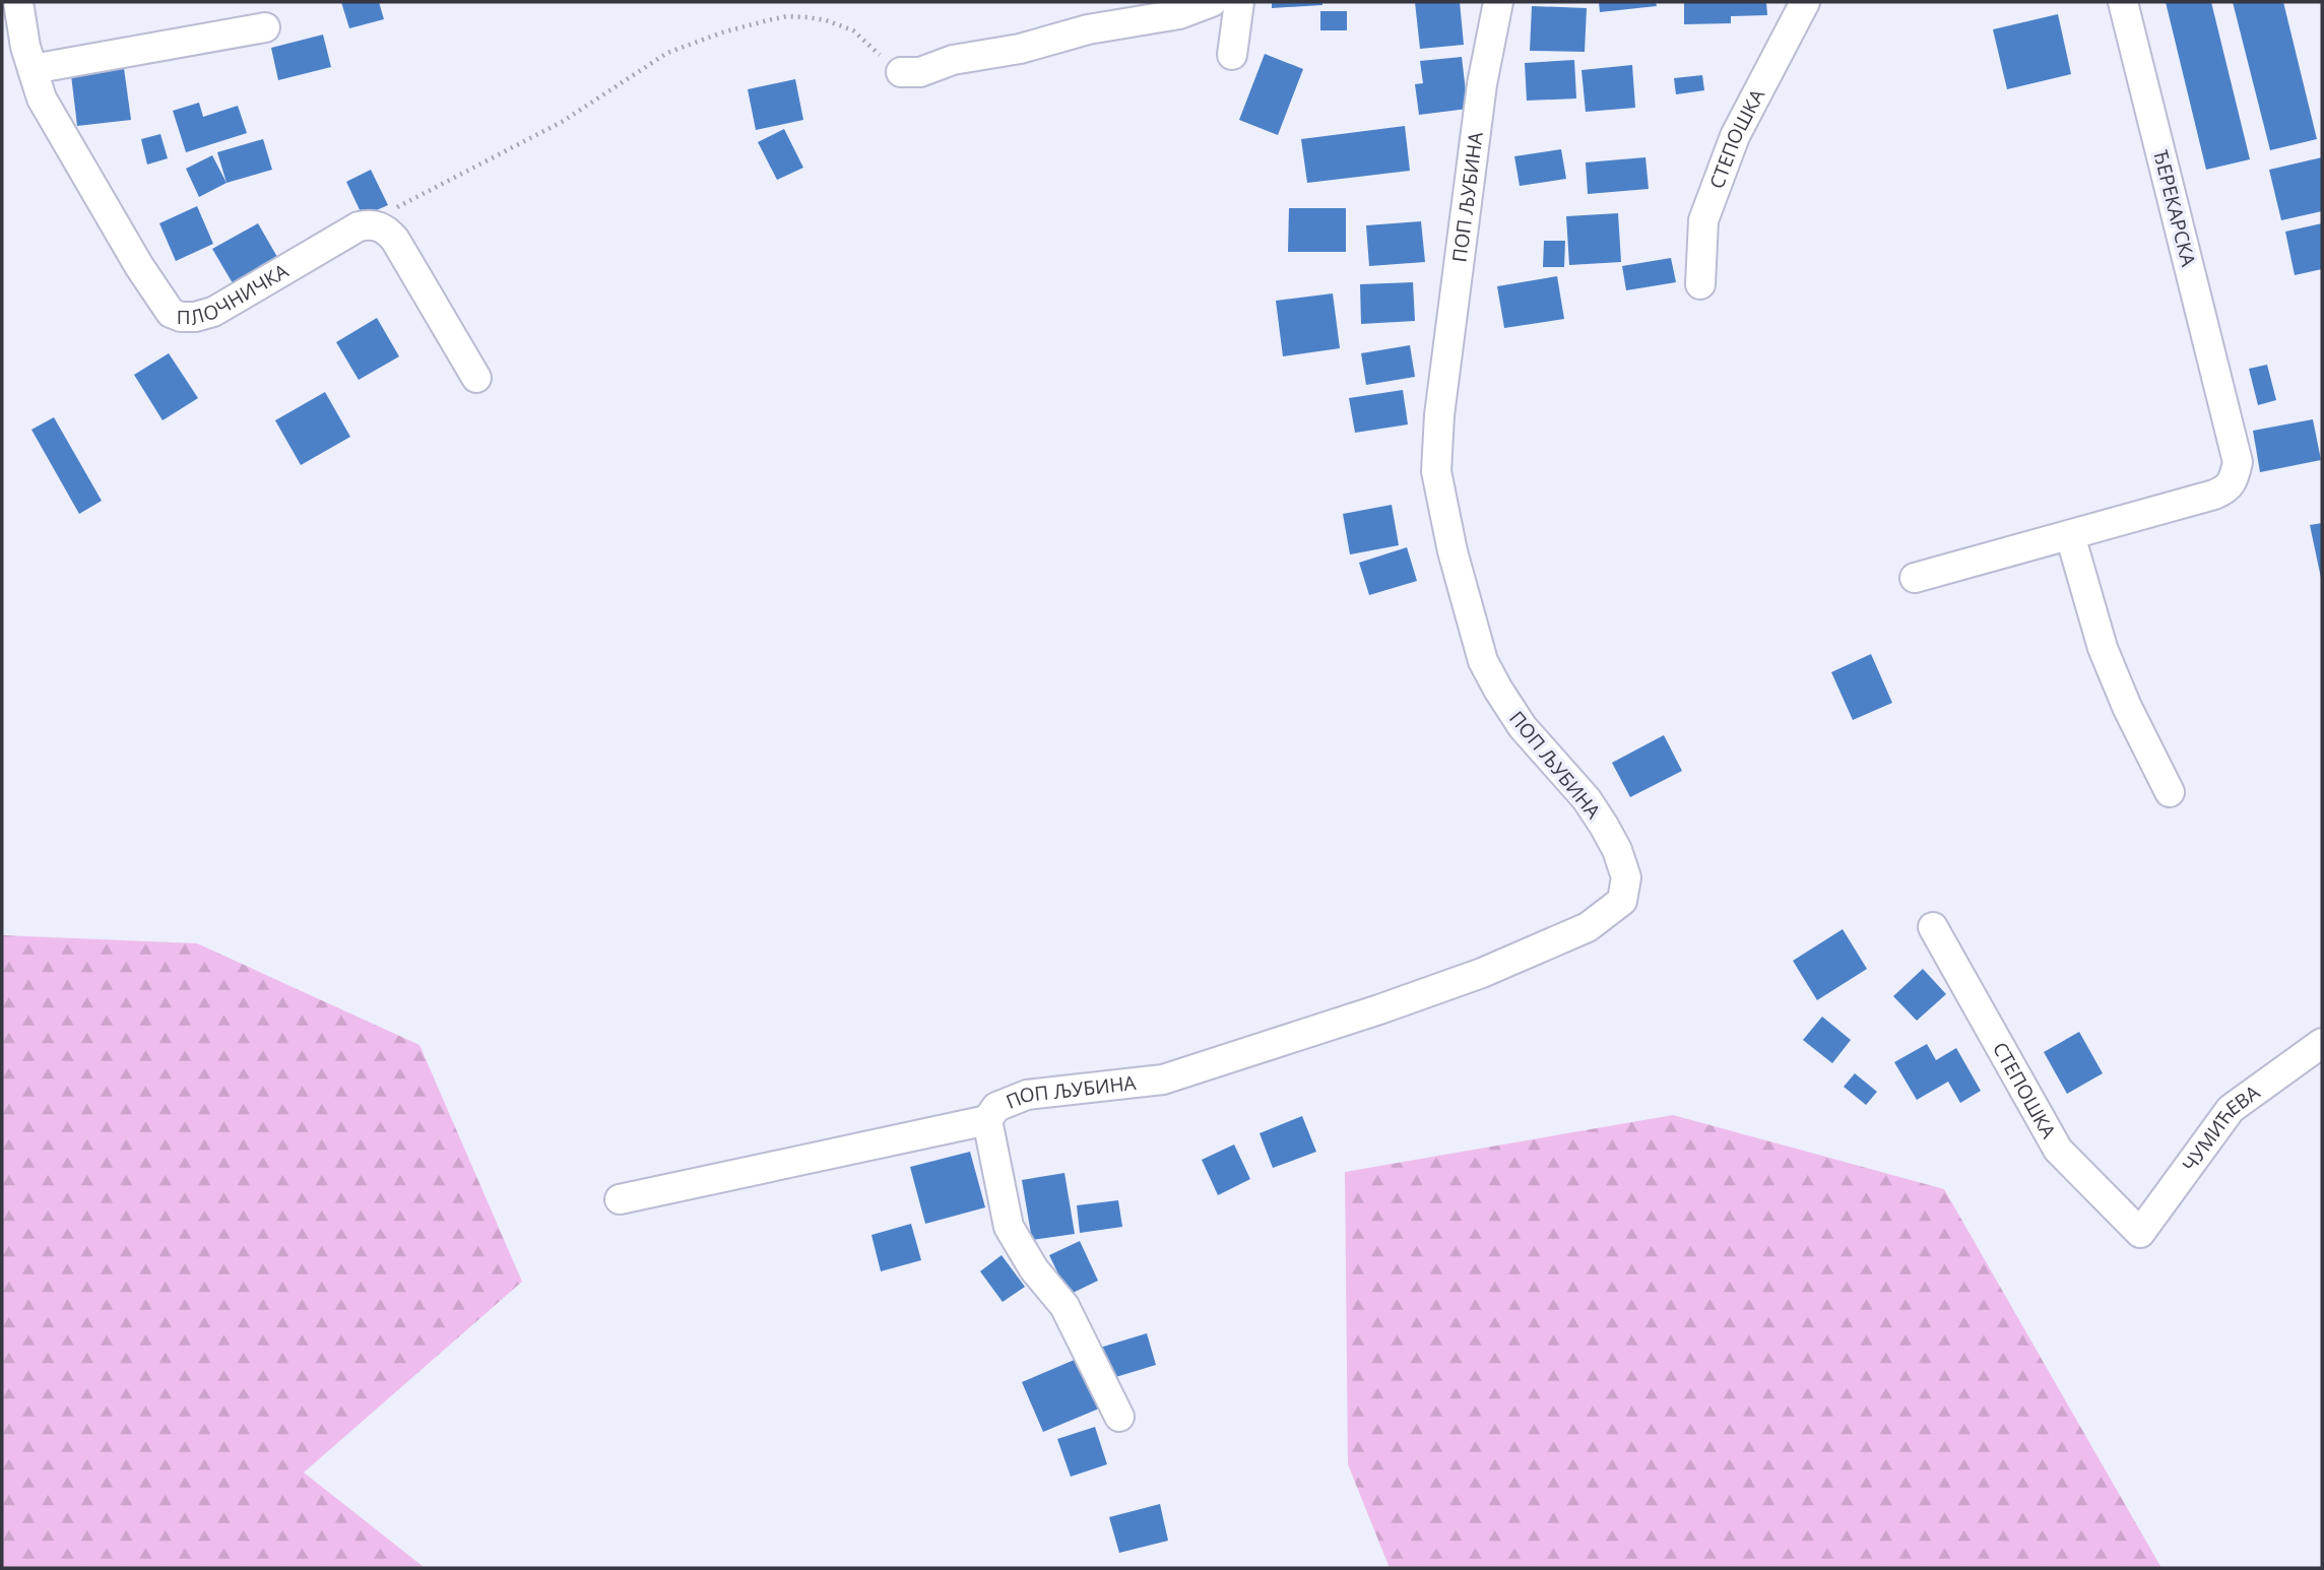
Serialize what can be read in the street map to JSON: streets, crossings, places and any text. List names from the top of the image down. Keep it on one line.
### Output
{"streets":{"street":["СТЕПОШКА","ПОП ЉУБИНА","ЂЕРЕКАРСКА","ПЛОЧНИЧКА","ЧУМИЋЕВА"]},"crossings":[["СТЕПОШКА","ЧУМИЋЕВА"]]}
